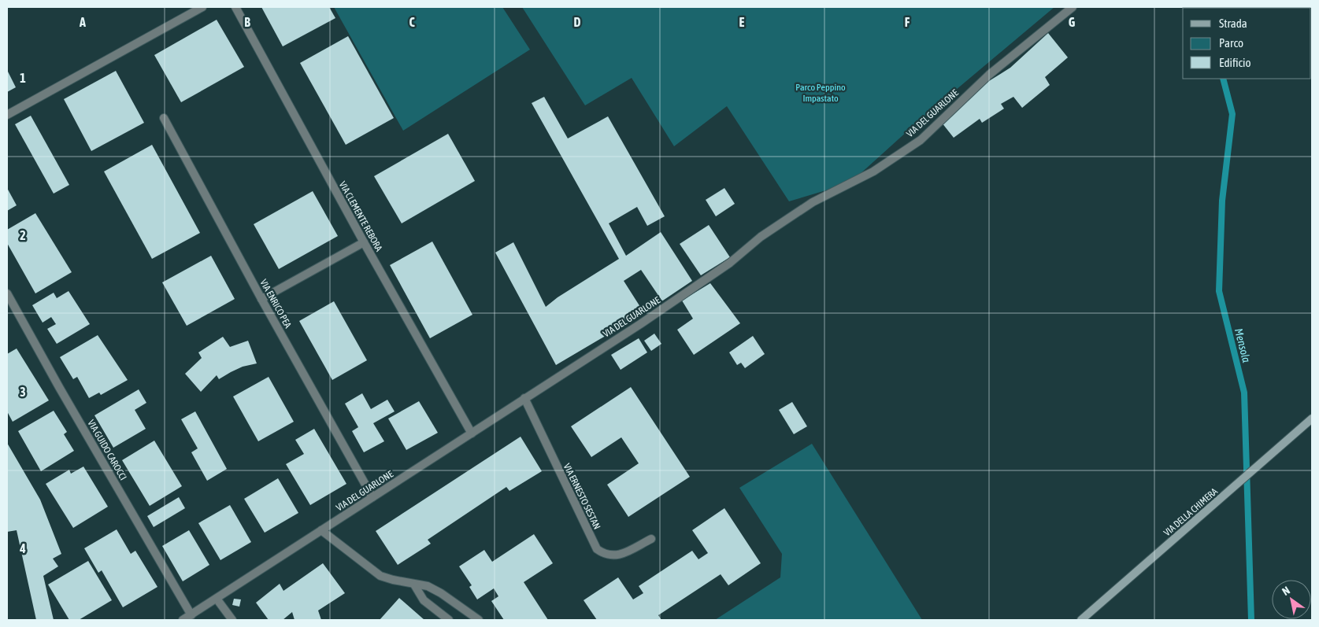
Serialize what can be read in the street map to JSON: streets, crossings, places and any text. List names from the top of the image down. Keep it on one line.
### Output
{"streets":{"street":["VIA DEL GUARLONE","VIA CLEMENTE REBORA","VIA ENRICO PEA","VIA GUIDO CAROCCI","VIA ERNESTO SESTAN","VIA DELLA CHIMERA"]},"crossings":[["VIA DEL GUARLONE","VIA CLEMENTE REBORA"],["VIA DEL GUARLONE","VIA ENRICO PEA"],["VIA DEL GUARLONE","VIA GUIDO CAROCCI"],["VIA DEL GUARLONE","VIA ERNESTO SESTAN"]],"water":["Mensola"],"parks":["Parco Peppino Impastato"],"legend":["Strada","Parco","Edificio"],"north":"top left","grid":{"columns":["A","B","C","D","E","F","G"],"rows":["1","2","3","4"]}}
